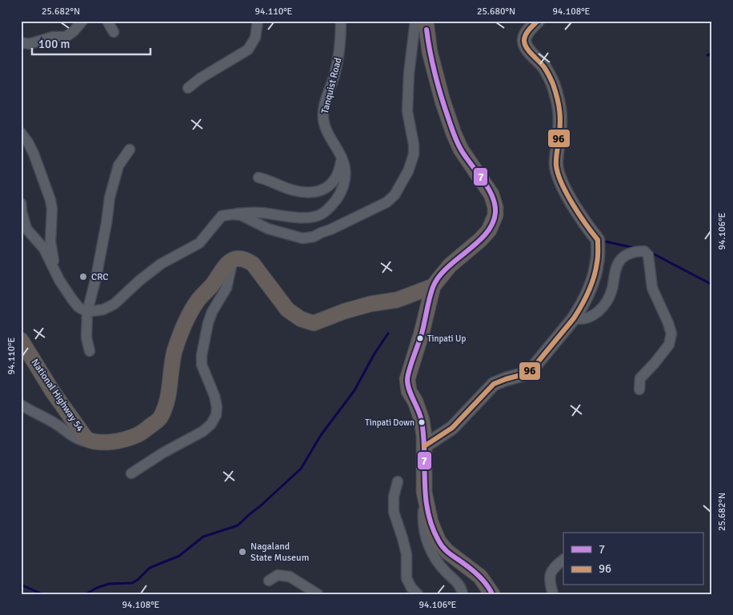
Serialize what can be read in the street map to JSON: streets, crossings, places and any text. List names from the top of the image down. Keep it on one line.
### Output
{"streets":{"highway":["National Highway 54"],"street":["Tanquist Road"]},"places":["CRC","Tinpati Up","Tinpati Down","Nagaland State Museum"],"lines":["transit line 96","transit line 7"],"legend":["7","96"],"scale_bar":"100 m","coordinates":["25.682°N","94.110°E","25.680°N","94.108°E","94.106°E"]}
